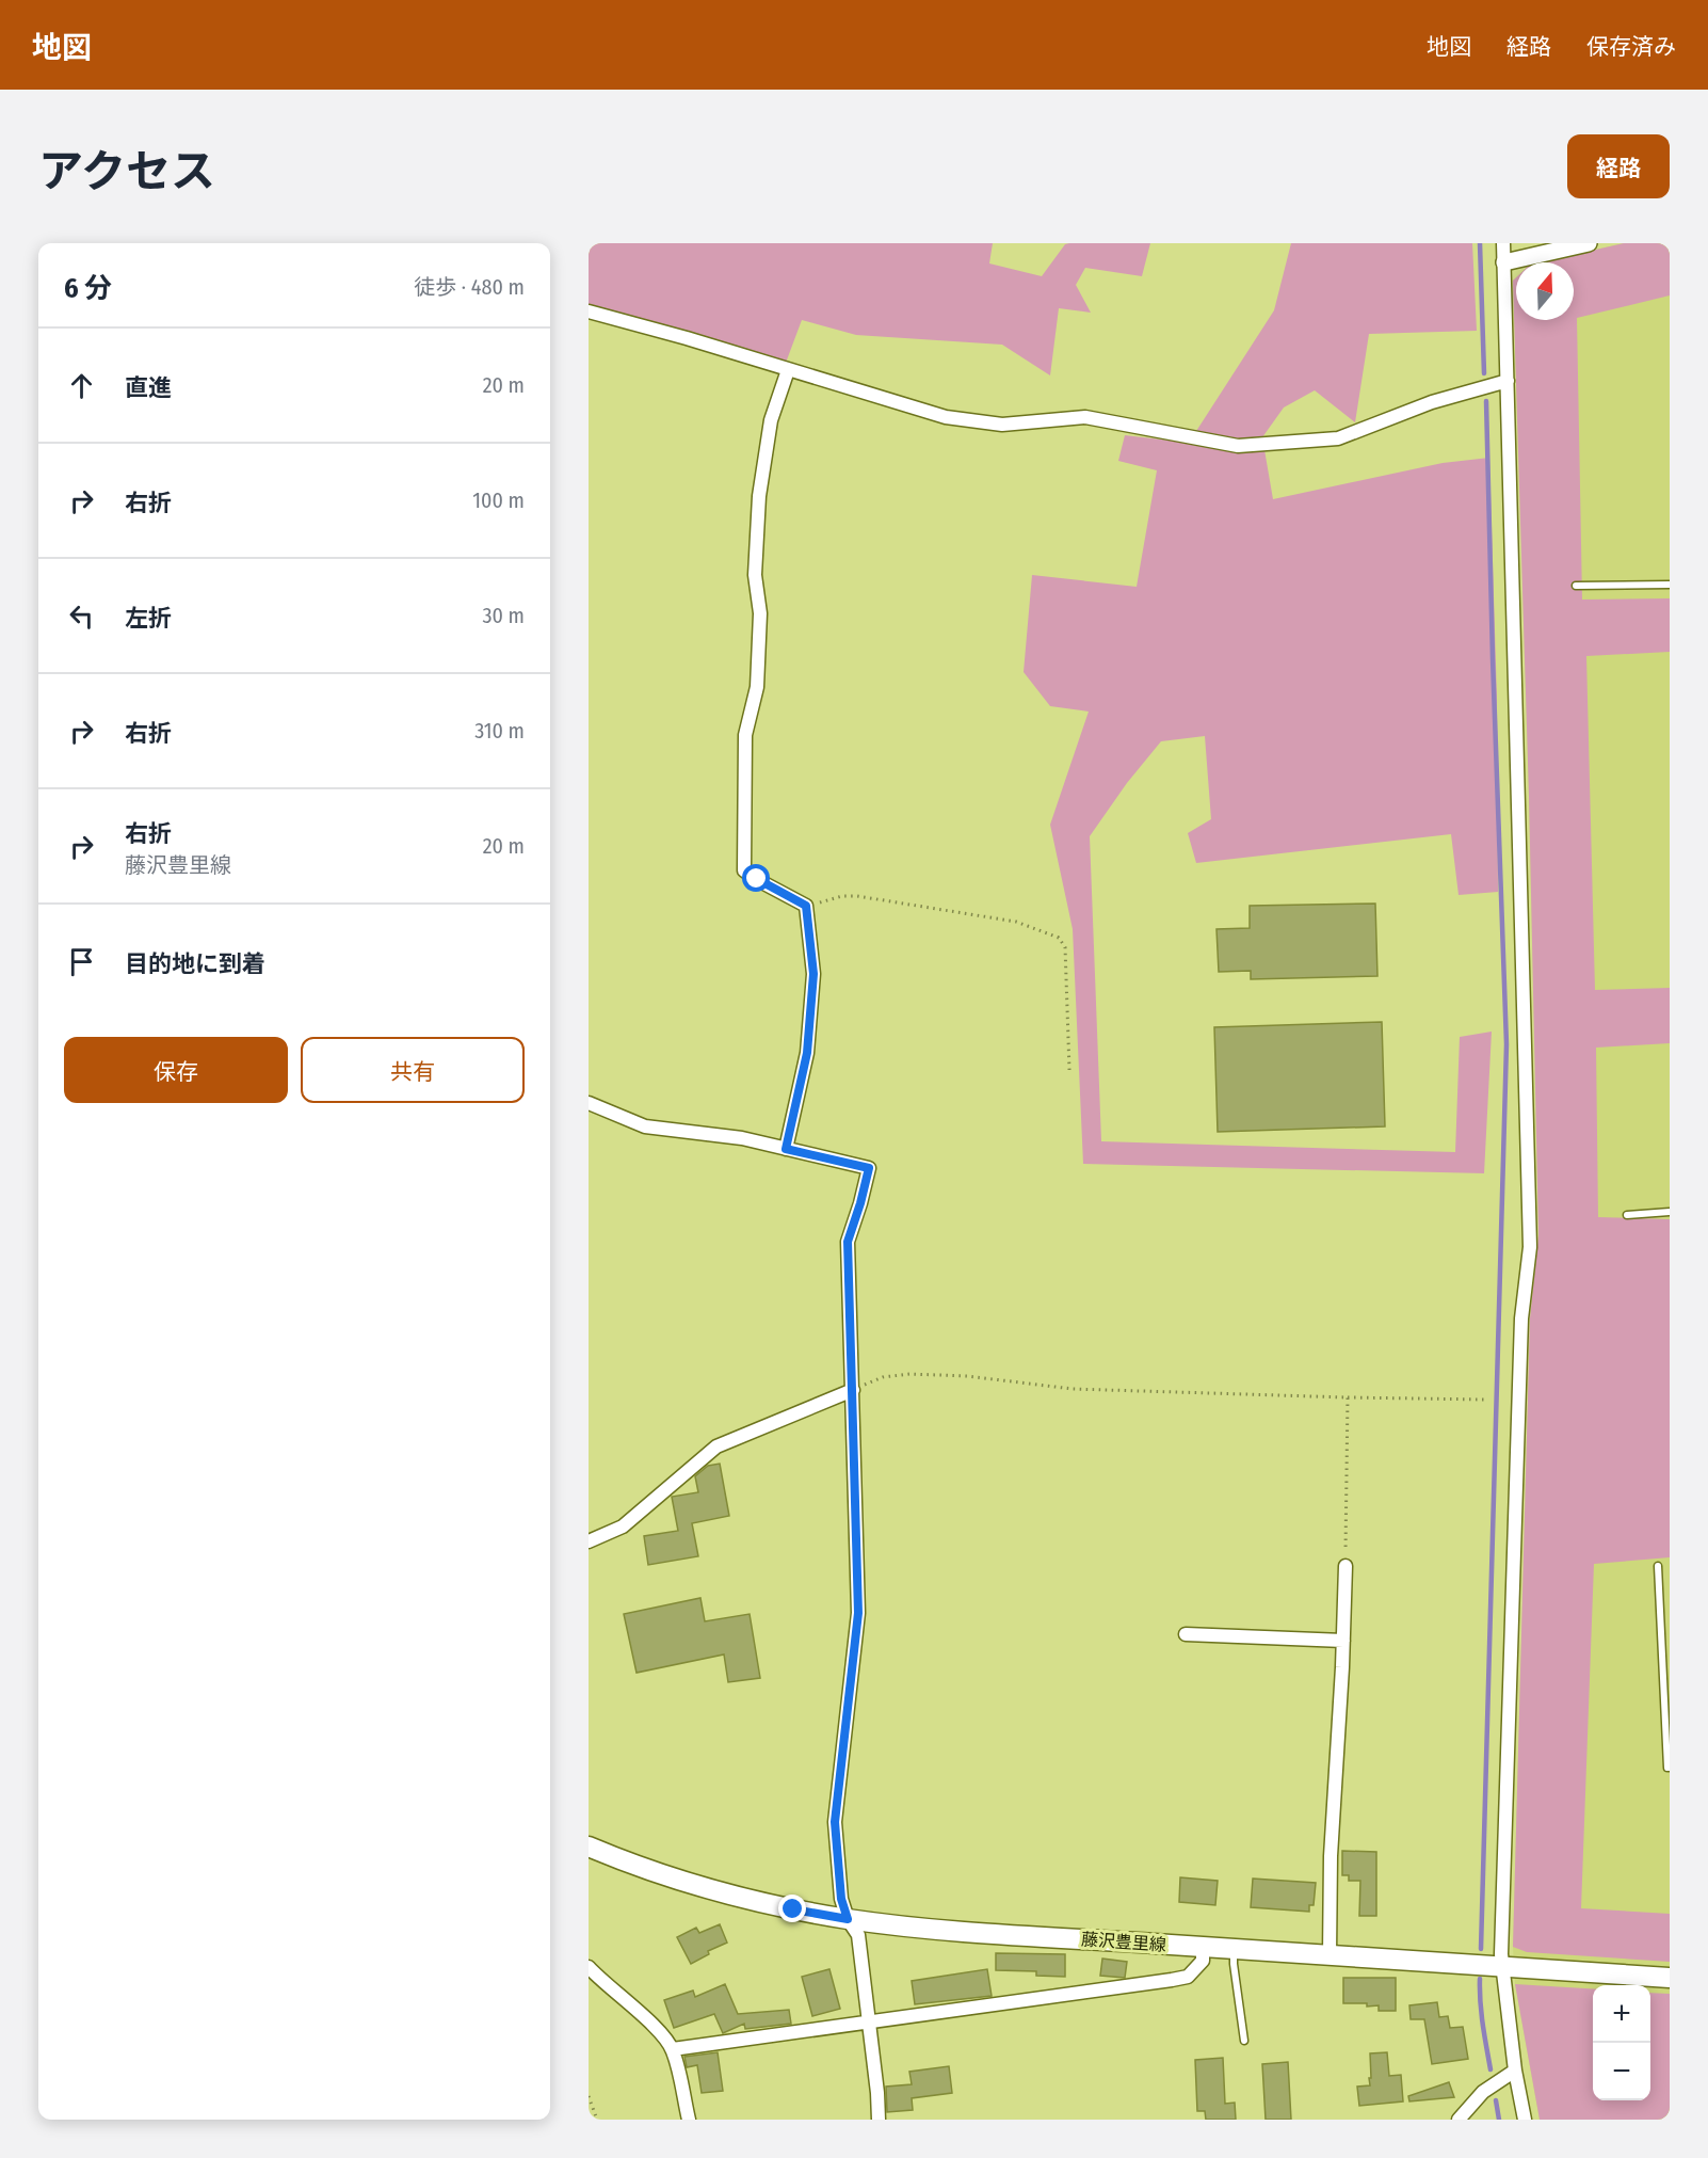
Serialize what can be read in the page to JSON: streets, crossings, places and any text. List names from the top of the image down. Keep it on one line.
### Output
{"streets":{"main road":["藤沢豊里線"]},"north":"top","page":{"header":"地図","nav":["地図","経路","保存済み"],"title":"アクセス","buttons":["経路",["保存","共有"]],"heading":["6 分","徒歩 · 480 m"],"list":[["直進","20 m"],["右折","100 m"],["左折","30 m"],["右折","310 m"],["右折","藤沢豊里線","20 m"],"目的地に到着"],"map_buttons":["+","−"]}}
